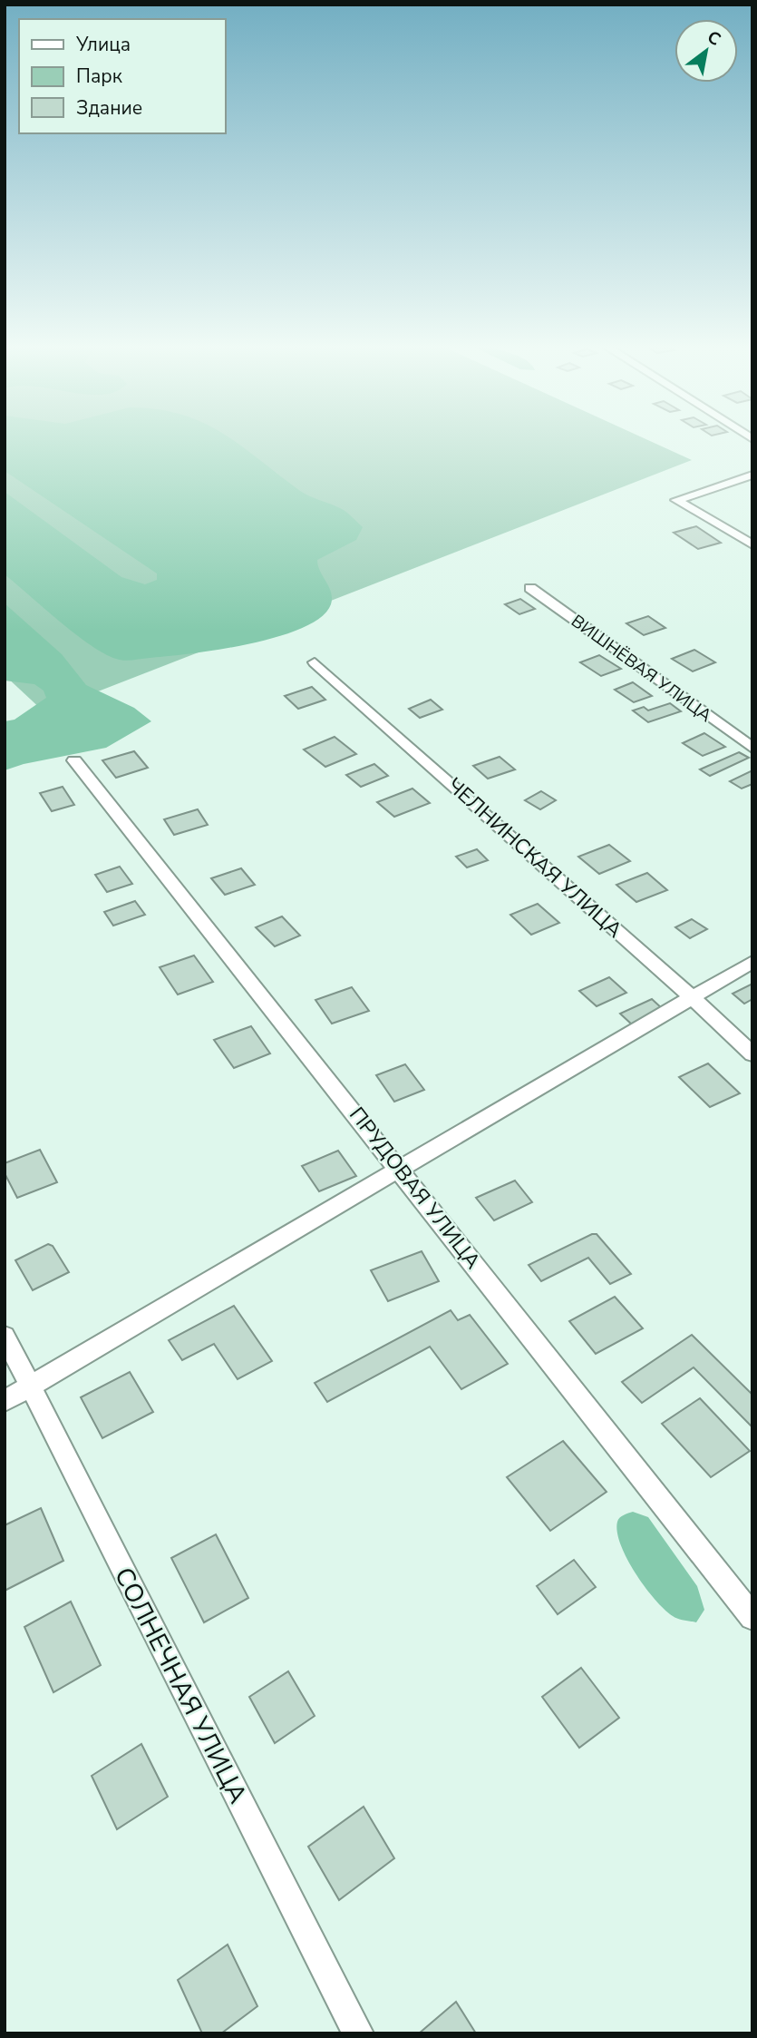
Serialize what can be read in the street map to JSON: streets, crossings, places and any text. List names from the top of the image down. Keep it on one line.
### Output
{"streets":{"street":["ВИШНЁВАЯ УЛИЦА","ЧЕЛНИНСКАЯ УЛИЦА","ПРУДОВАЯ УЛИЦА","СОЛНЕЧНАЯ УЛИЦА"]},"legend":["Улица","Парк","Здание"],"north":"top right"}
